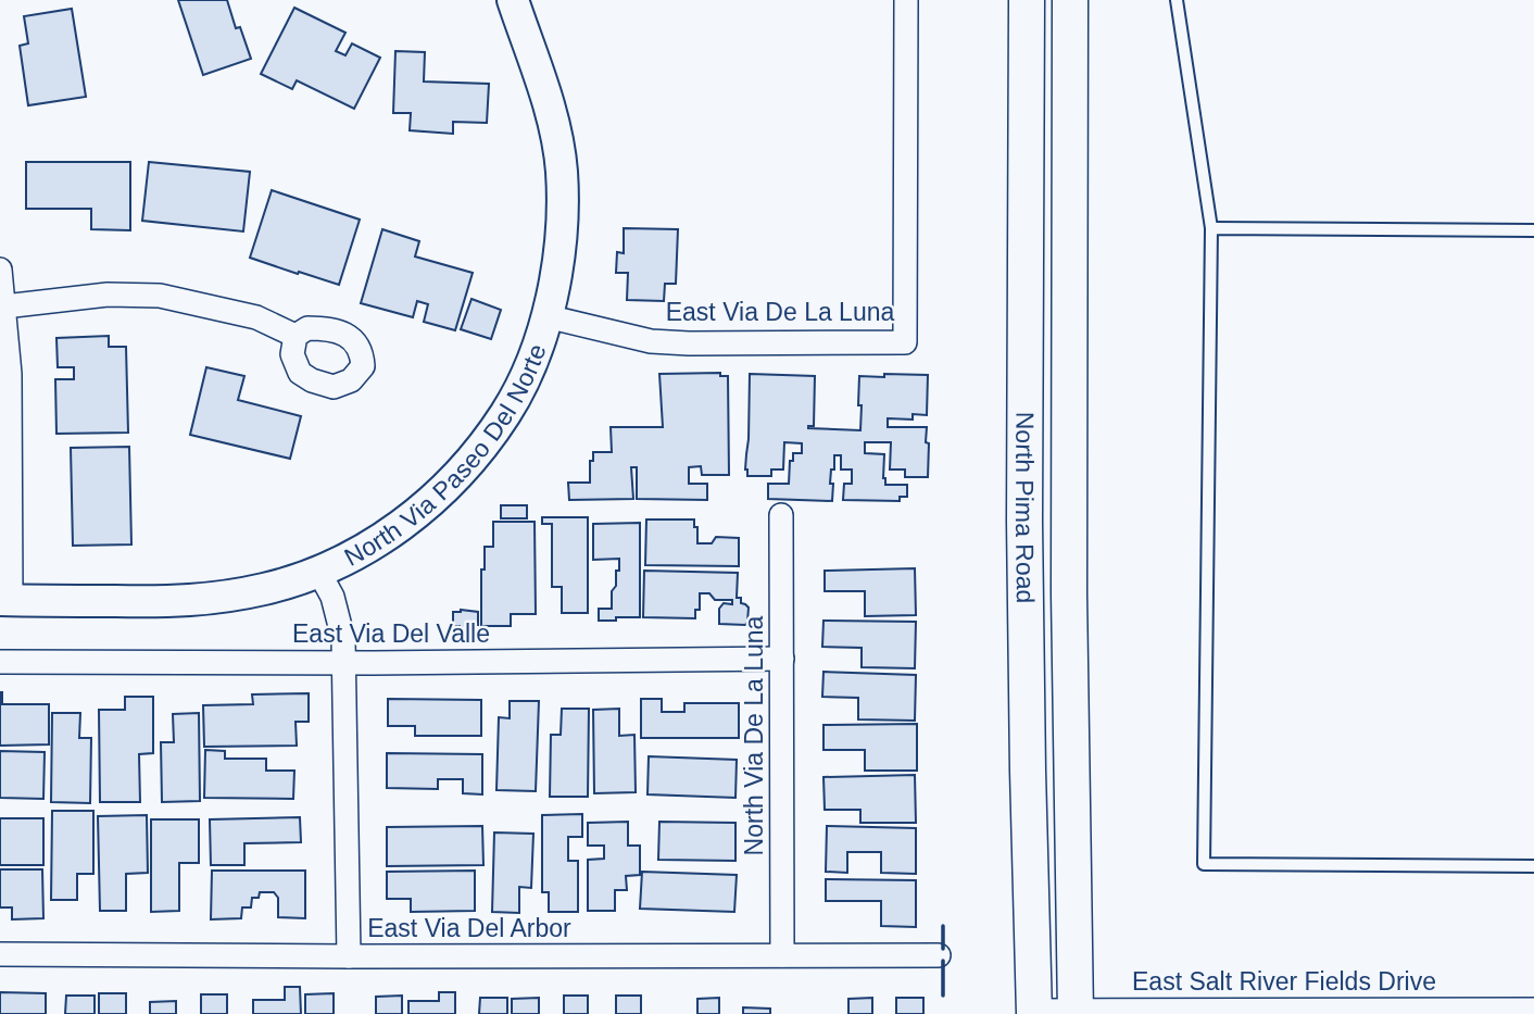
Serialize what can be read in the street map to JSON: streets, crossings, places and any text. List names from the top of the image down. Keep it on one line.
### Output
{"streets":{"main road":["North Pima Road"],"street":["East Via De La Luna","North Via Paseo Del Norte","East Via Del Valle","North Via De La Luna","East Via Del Arbor","East Salt River Fields Drive"]},"crossings":[["East Via De La Luna","North Via Paseo Del Norte"],["North Pima Road","East Salt River Fields Drive"],["East Via Del Valle","North Via De La Luna"],["North Via De La Luna","East Via Del Arbor"]]}
